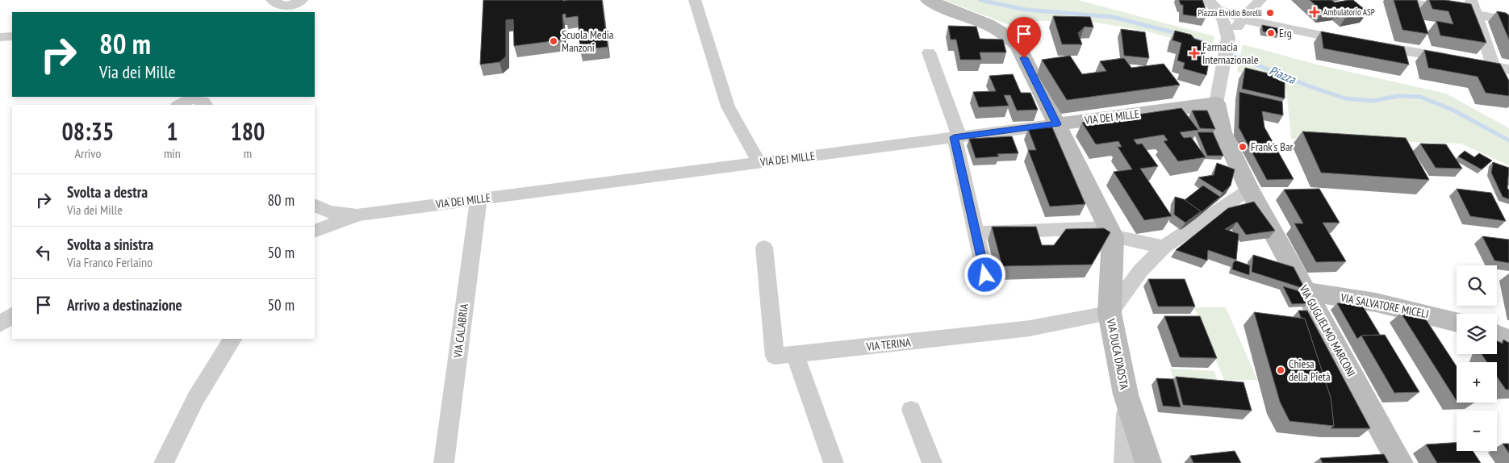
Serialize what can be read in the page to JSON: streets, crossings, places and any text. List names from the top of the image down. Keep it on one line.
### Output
{"streets":{"main road":["VIA DEI MILLE","VIA SALVATORE MICELI","VIA GUGLIELMO MARCONI","VIA DUCA D'AOSTA"],"street":["VIA CALABRIA","VIA TERINA"]},"crossings":[["VIA DEI MILLE","VIA CALABRIA"],["VIA DEI MILLE","VIA GUGLIELMO MARCONI"],["VIA SALVATORE MICELI","VIA GUGLIELMO MARCONI"],["VIA GUGLIELMO MARCONI","VIA DUCA D'AOSTA"],["VIA TERINA","VIA DUCA D'AOSTA"]],"water":["Piazza"],"places":{"health":["Ambulatorio ASP","Farmacia Internazionale"],"other":["Piazza Elvidio Borelli","Erg","Scuola Media Manzoni","Frank's Bar","Chiesa della Pietà"]},"page":{"turn":["80 m","Via dei Mille"],"eta":["08:35","Arrivo","1","min","180","m"],"list":[{"name":"Svolta a destra","note":"Via dei Mille","value":"80 m"},{"name":"Svolta a sinistra","note":"Via Franco Ferlaino","value":"50 m"},{"name":"Arrivo a destinazione","value":"50 m"}],"map_buttons":["+","−"]}}
